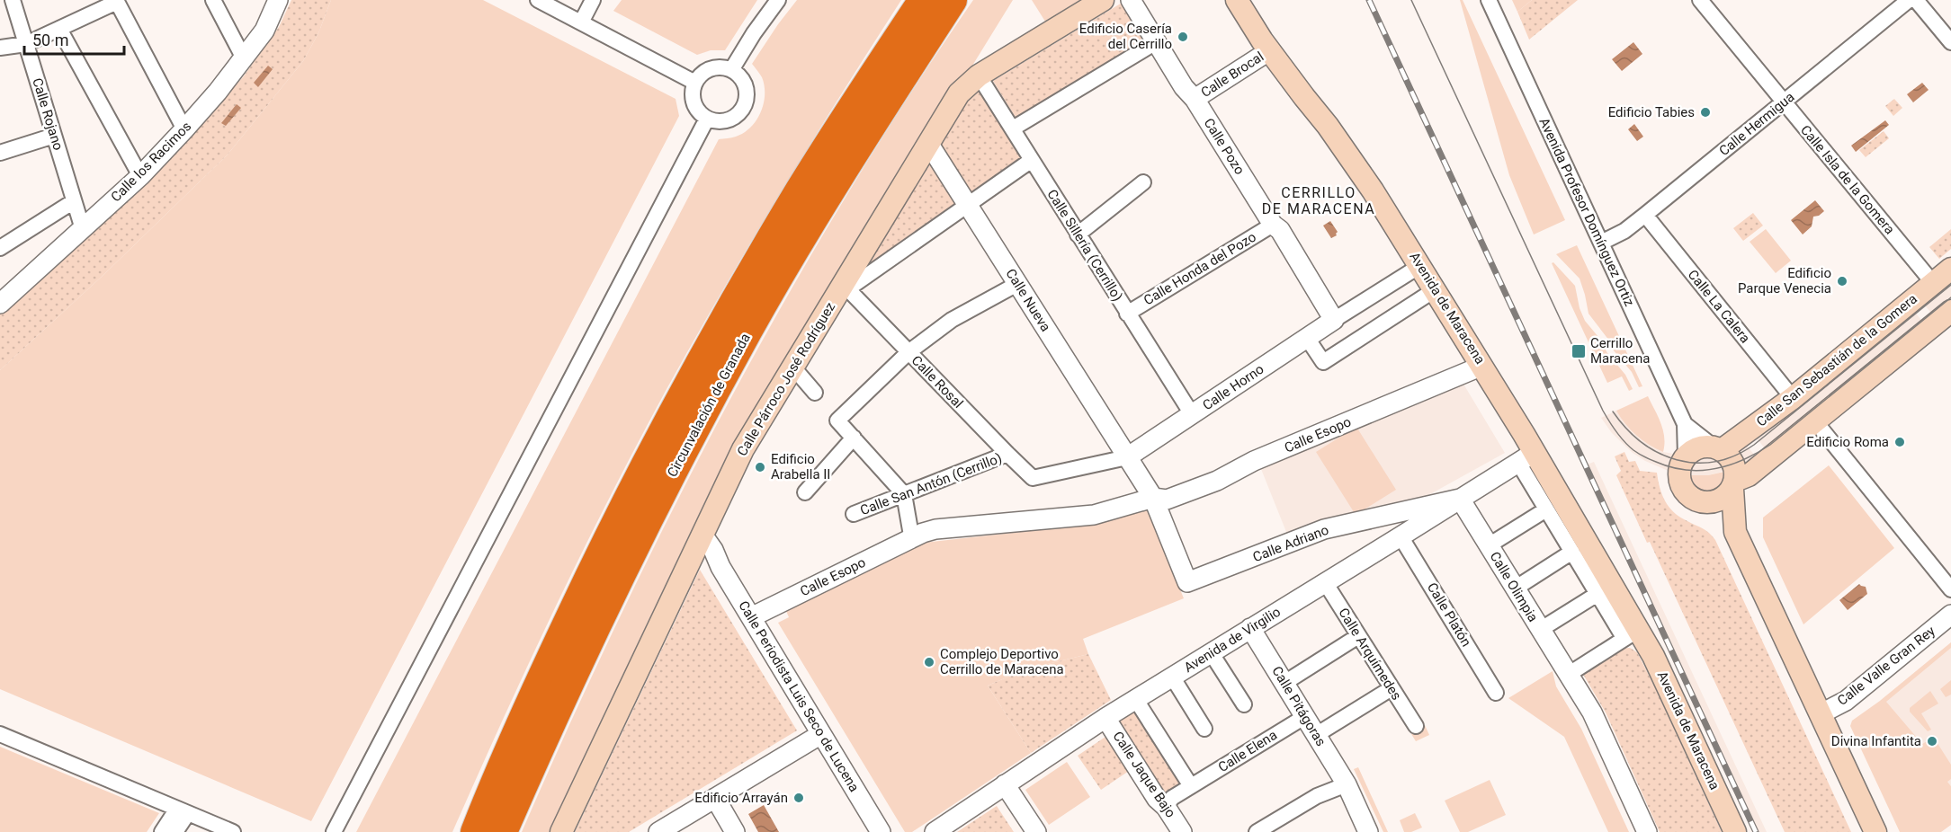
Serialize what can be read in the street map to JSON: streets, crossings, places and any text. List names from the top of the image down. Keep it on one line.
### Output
{"streets":{"highway":["Circunvalación de Granada"],"main road":["Avenida de Maracena","Calle San Sebastián de la Gomera","Calle Párroco José Rodríguez"],"street":["Calle Brocal","Calle Rojano","Calle Hermigua","Calle Pozo","Calle los Racimos","Calle Isla de la Gomera","Avenida Profesor Domínguez Ortiz","Calle Sillería (Cerrillo)","Calle Honda del Pozo","Calle Nueva","Calle La Calera","Calle Rosal","Calle Horno","Calle Esopo","Calle San Antón (Cerrillo)","Calle Adriano","Calle Olimpia","Calle Platón","Avenida de Virgilio","Calle Arquímedes","Calle Valle Gran Rey","Calle Periodista Luis Seco de Lucena","Calle Pitágoras","Calle Elena","Calle Jaque Bajo"]},"crossings":[["Calle Brocal","Calle Pozo"],["Calle Brocal","Avenida de Maracena"],["Calle Rojano","Calle los Racimos"],["Calle Hermigua","Calle Isla de la Gomera"],["Calle Hermigua","Avenida Profesor Domínguez Ortiz"],["Calle Hermigua","Calle La Calera"],["Calle Pozo","Calle Honda del Pozo"],["Calle Pozo","Calle Horno"],["Calle Isla de la Gomera","Calle San Sebastián de la Gomera"],["Avenida Profesor Domínguez Ortiz","Calle San Sebastián de la Gomera"],["Calle Sillería (Cerrillo)","Calle Honda del Pozo"],["Calle Sillería (Cerrillo)","Calle Párroco José Rodríguez"],["Calle Sillería (Cerrillo)","Calle Horno"],["Calle Nueva","Calle Párroco José Rodríguez"],["Calle Nueva","Calle Horno"],["Calle La Calera","Calle San Sebastián de la Gomera"],["Avenida de Maracena","Calle Horno"],["Avenida de Maracena","Calle Esopo"],["Avenida de Maracena","Avenida de Virgilio"],["Calle Párroco José Rodríguez","Calle Rosal"],["Calle Párroco José Rodríguez","Calle Periodista Luis Seco de Lucena"],["Calle Rosal","Calle Horno"],["Calle Rosal","Calle San Antón (Cerrillo)"],["Calle Esopo","Calle Adriano"],["Calle Esopo","Calle Periodista Luis Seco de Lucena"],["Calle Adriano","Calle Olimpia"],["Calle Adriano","Avenida de Virgilio"],["Calle Olimpia","Avenida de Virgilio"],["Calle Platón","Avenida de Virgilio"],["Avenida de Virgilio","Calle Arquímedes"],["Avenida de Virgilio","Calle Pitágoras"],["Avenida de Virgilio","Calle Jaque Bajo"],["Calle Pitágoras","Calle Elena"],["Calle Elena","Calle Jaque Bajo"]],"districts":["CERRILLO DE MARACENA"],"places":{"other":["Edificio Casería del Cerrillo","Edificio Tabies","Edificio Parque Venecia","Edificio Roma","Edificio Arabella II","Complejo Deportivo Cerrillo de Maracena","Divina Infantita","Edificio Arrayán"],"transit":["Cerrillo Maracena"]},"scale_bar":"50 m"}
